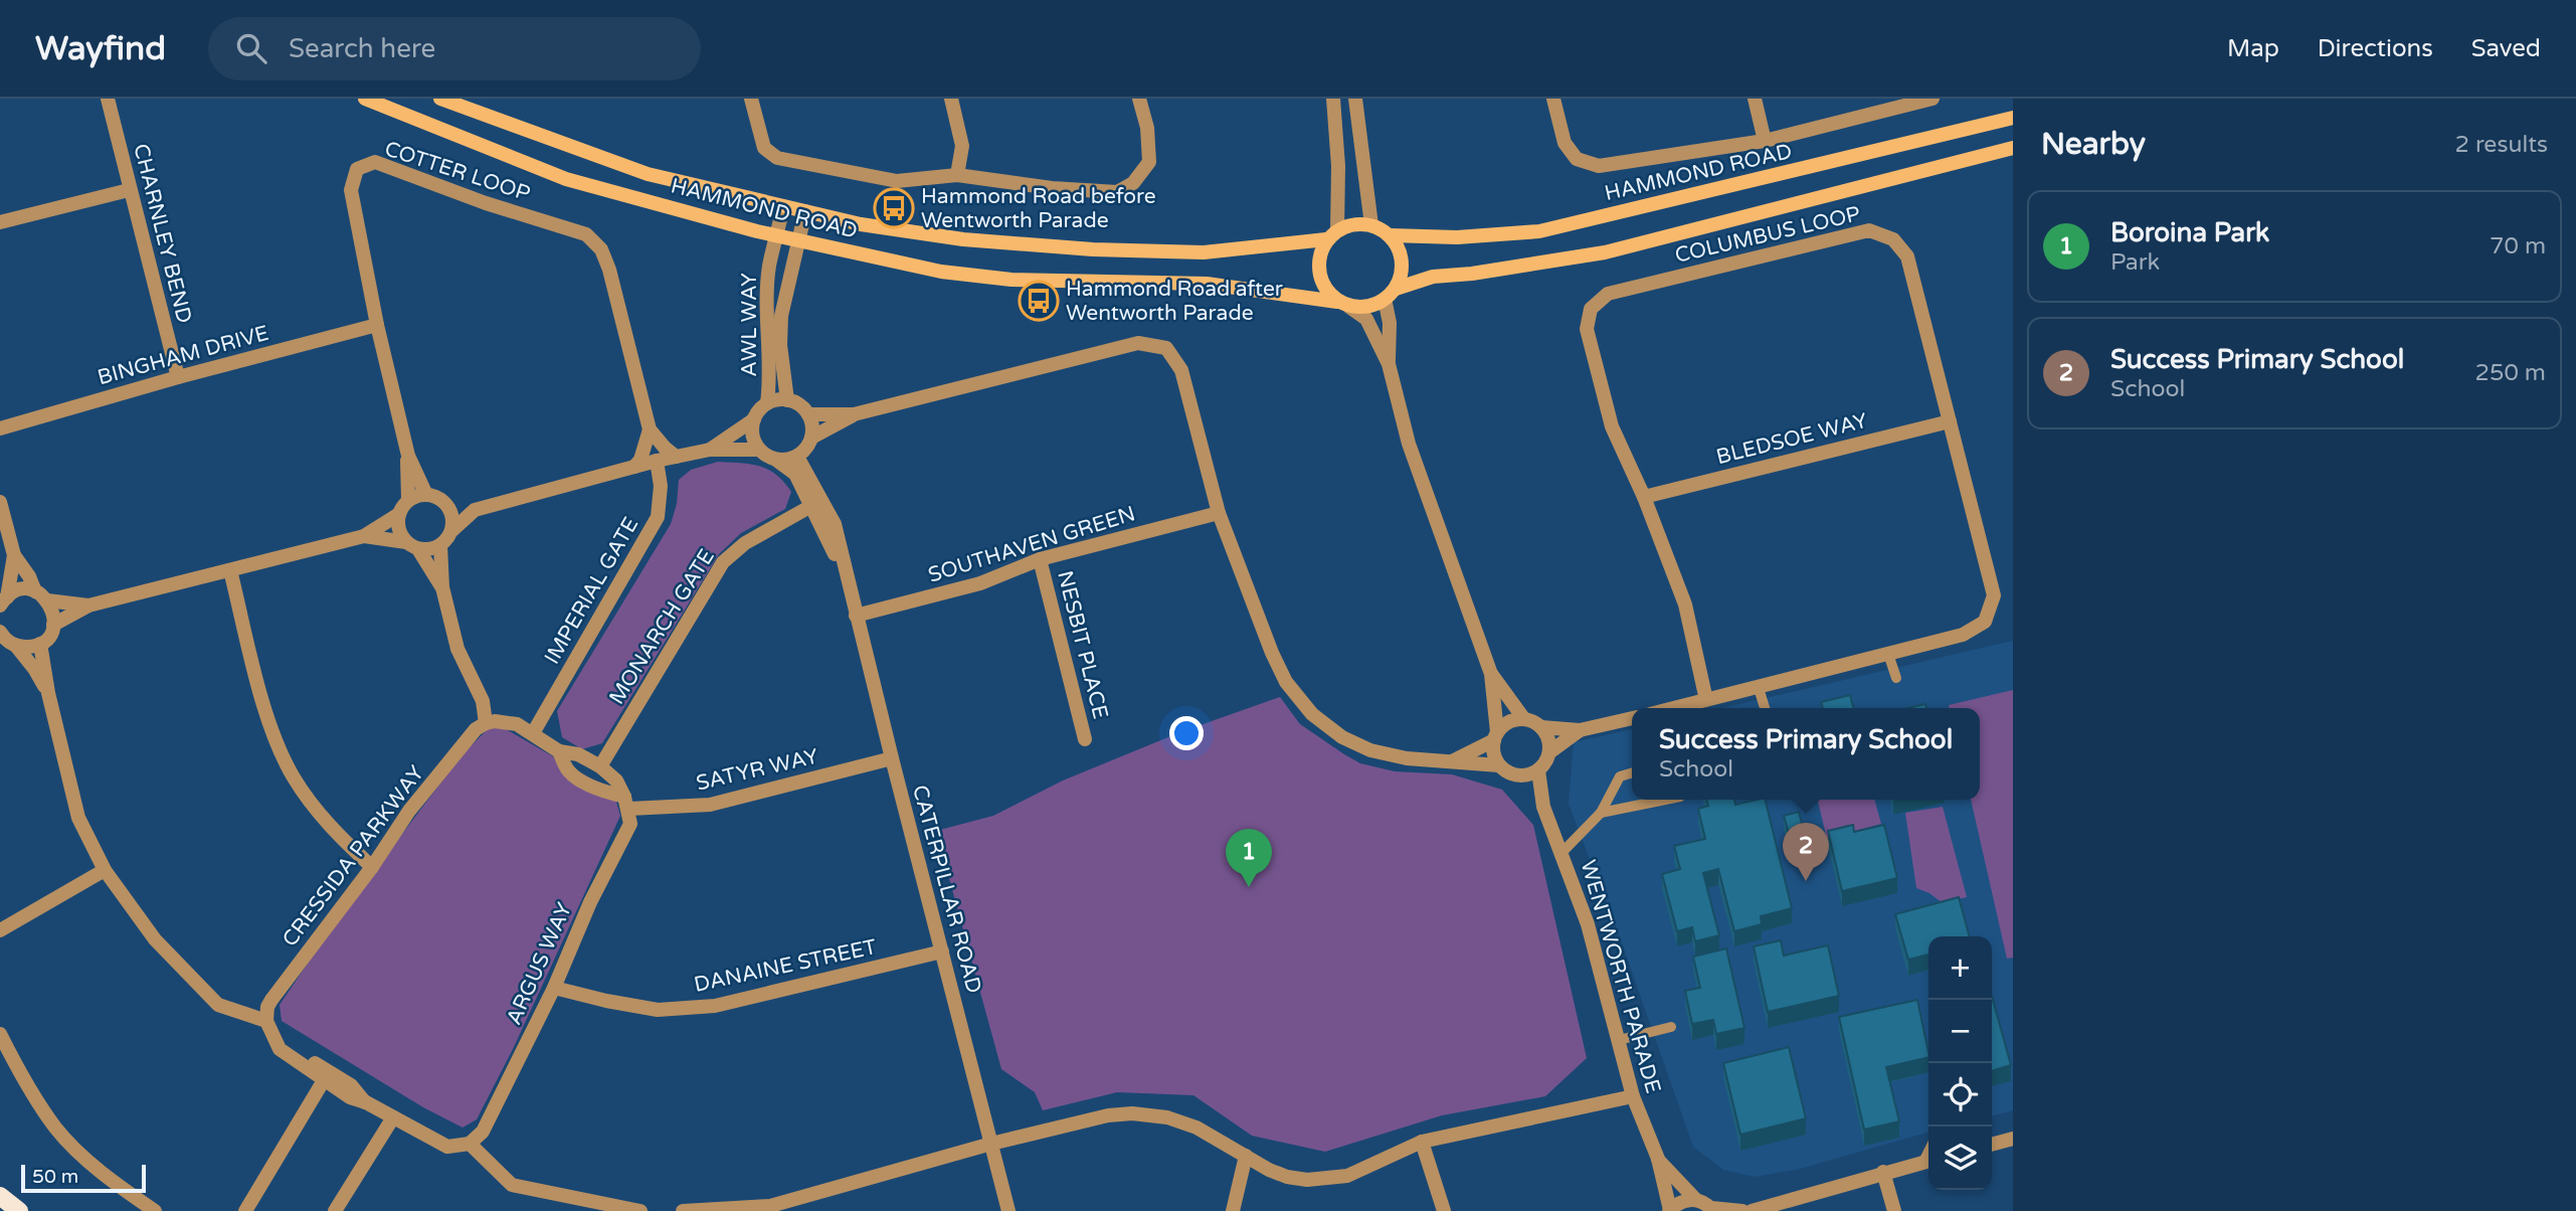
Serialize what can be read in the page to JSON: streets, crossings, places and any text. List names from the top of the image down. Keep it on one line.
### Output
{"streets":{"main road":["HAMMOND ROAD"],"street":["COTTER LOOP","CHARNLEY BEND","COLUMBUS LOOP","AWL WAY","BINGHAM DRIVE","BLEDSOE WAY","SOUTHAVEN GREEN","IMPERIAL GATE","MONARCH GATE","NESBIT PLACE","SATYR WAY","CRESSIDA PARKWAY","CATERPILLAR ROAD","ARGUS WAY","DANAINE STREET","WENTWORTH PARADE"]},"crossings":[["COTTER LOOP","BINGHAM DRIVE"],["HAMMOND ROAD","AWL WAY"],["CHARNLEY BEND","BINGHAM DRIVE"],["COLUMBUS LOOP","BLEDSOE WAY"],["AWL WAY","CATERPILLAR ROAD"],["SOUTHAVEN GREEN","NESBIT PLACE"],["SOUTHAVEN GREEN","CATERPILLAR ROAD"],["MONARCH GATE","CATERPILLAR ROAD"],["SATYR WAY","CATERPILLAR ROAD"],["SATYR WAY","ARGUS WAY"],["CATERPILLAR ROAD","DANAINE STREET"],["ARGUS WAY","DANAINE STREET"]],"places":{"bus stop":["Hammond Road before Wentworth Parade","Hammond Road after Wentworth Parade"]},"scale_bar":"50 m","page":{"header":"Wayfind","search":"Search here","nav":["Map","Directions","Saved"],"heading":["Nearby","2 results"],"list":[{"mark":"1","name":"Boroina Park","note":"Park","value":"70 m"},{"mark":"2","name":"Success Primary School","note":"School","value":"250 m"}],"popup":["Success Primary School","School"],"pins":["2","1"],"map_buttons":["+","−"],"scale":"50 m"}}
